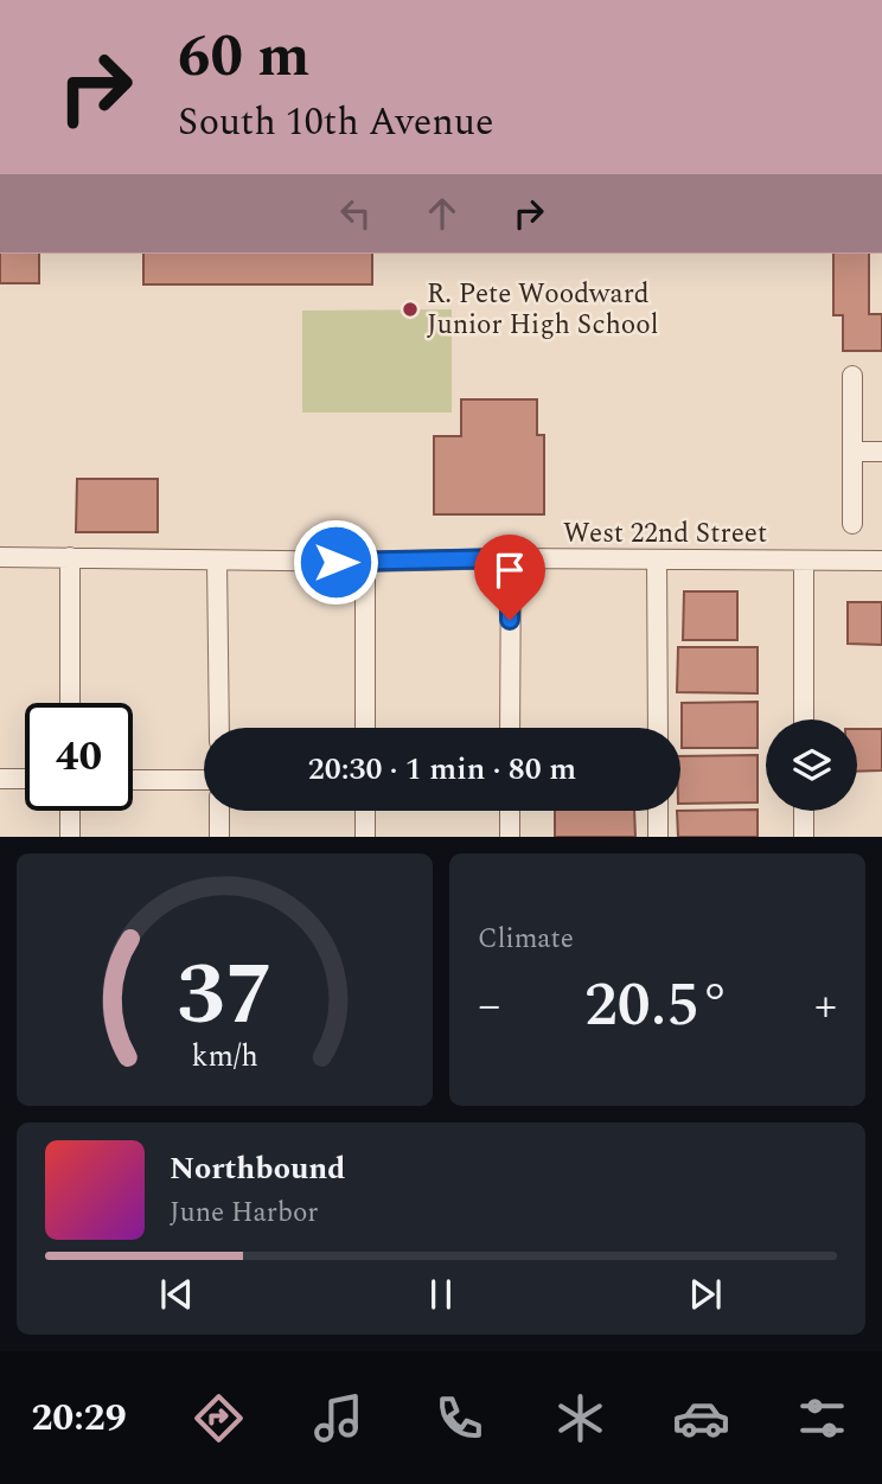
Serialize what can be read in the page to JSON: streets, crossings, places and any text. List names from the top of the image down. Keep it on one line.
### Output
{"streets":{"street":["West 22nd Street"]},"places":["R. Pete Woodward Junior High School"],"page":{"turn":["60 m","South 10th Avenue"],"limit":"40","trip":"20:30 · 1 min · 80 m","tile":"Climate","heat":["−","20.5°","+"],"song":["Northbound","June Harbor"],"tabs":"20:29","gauge":["37","km/h"]}}
